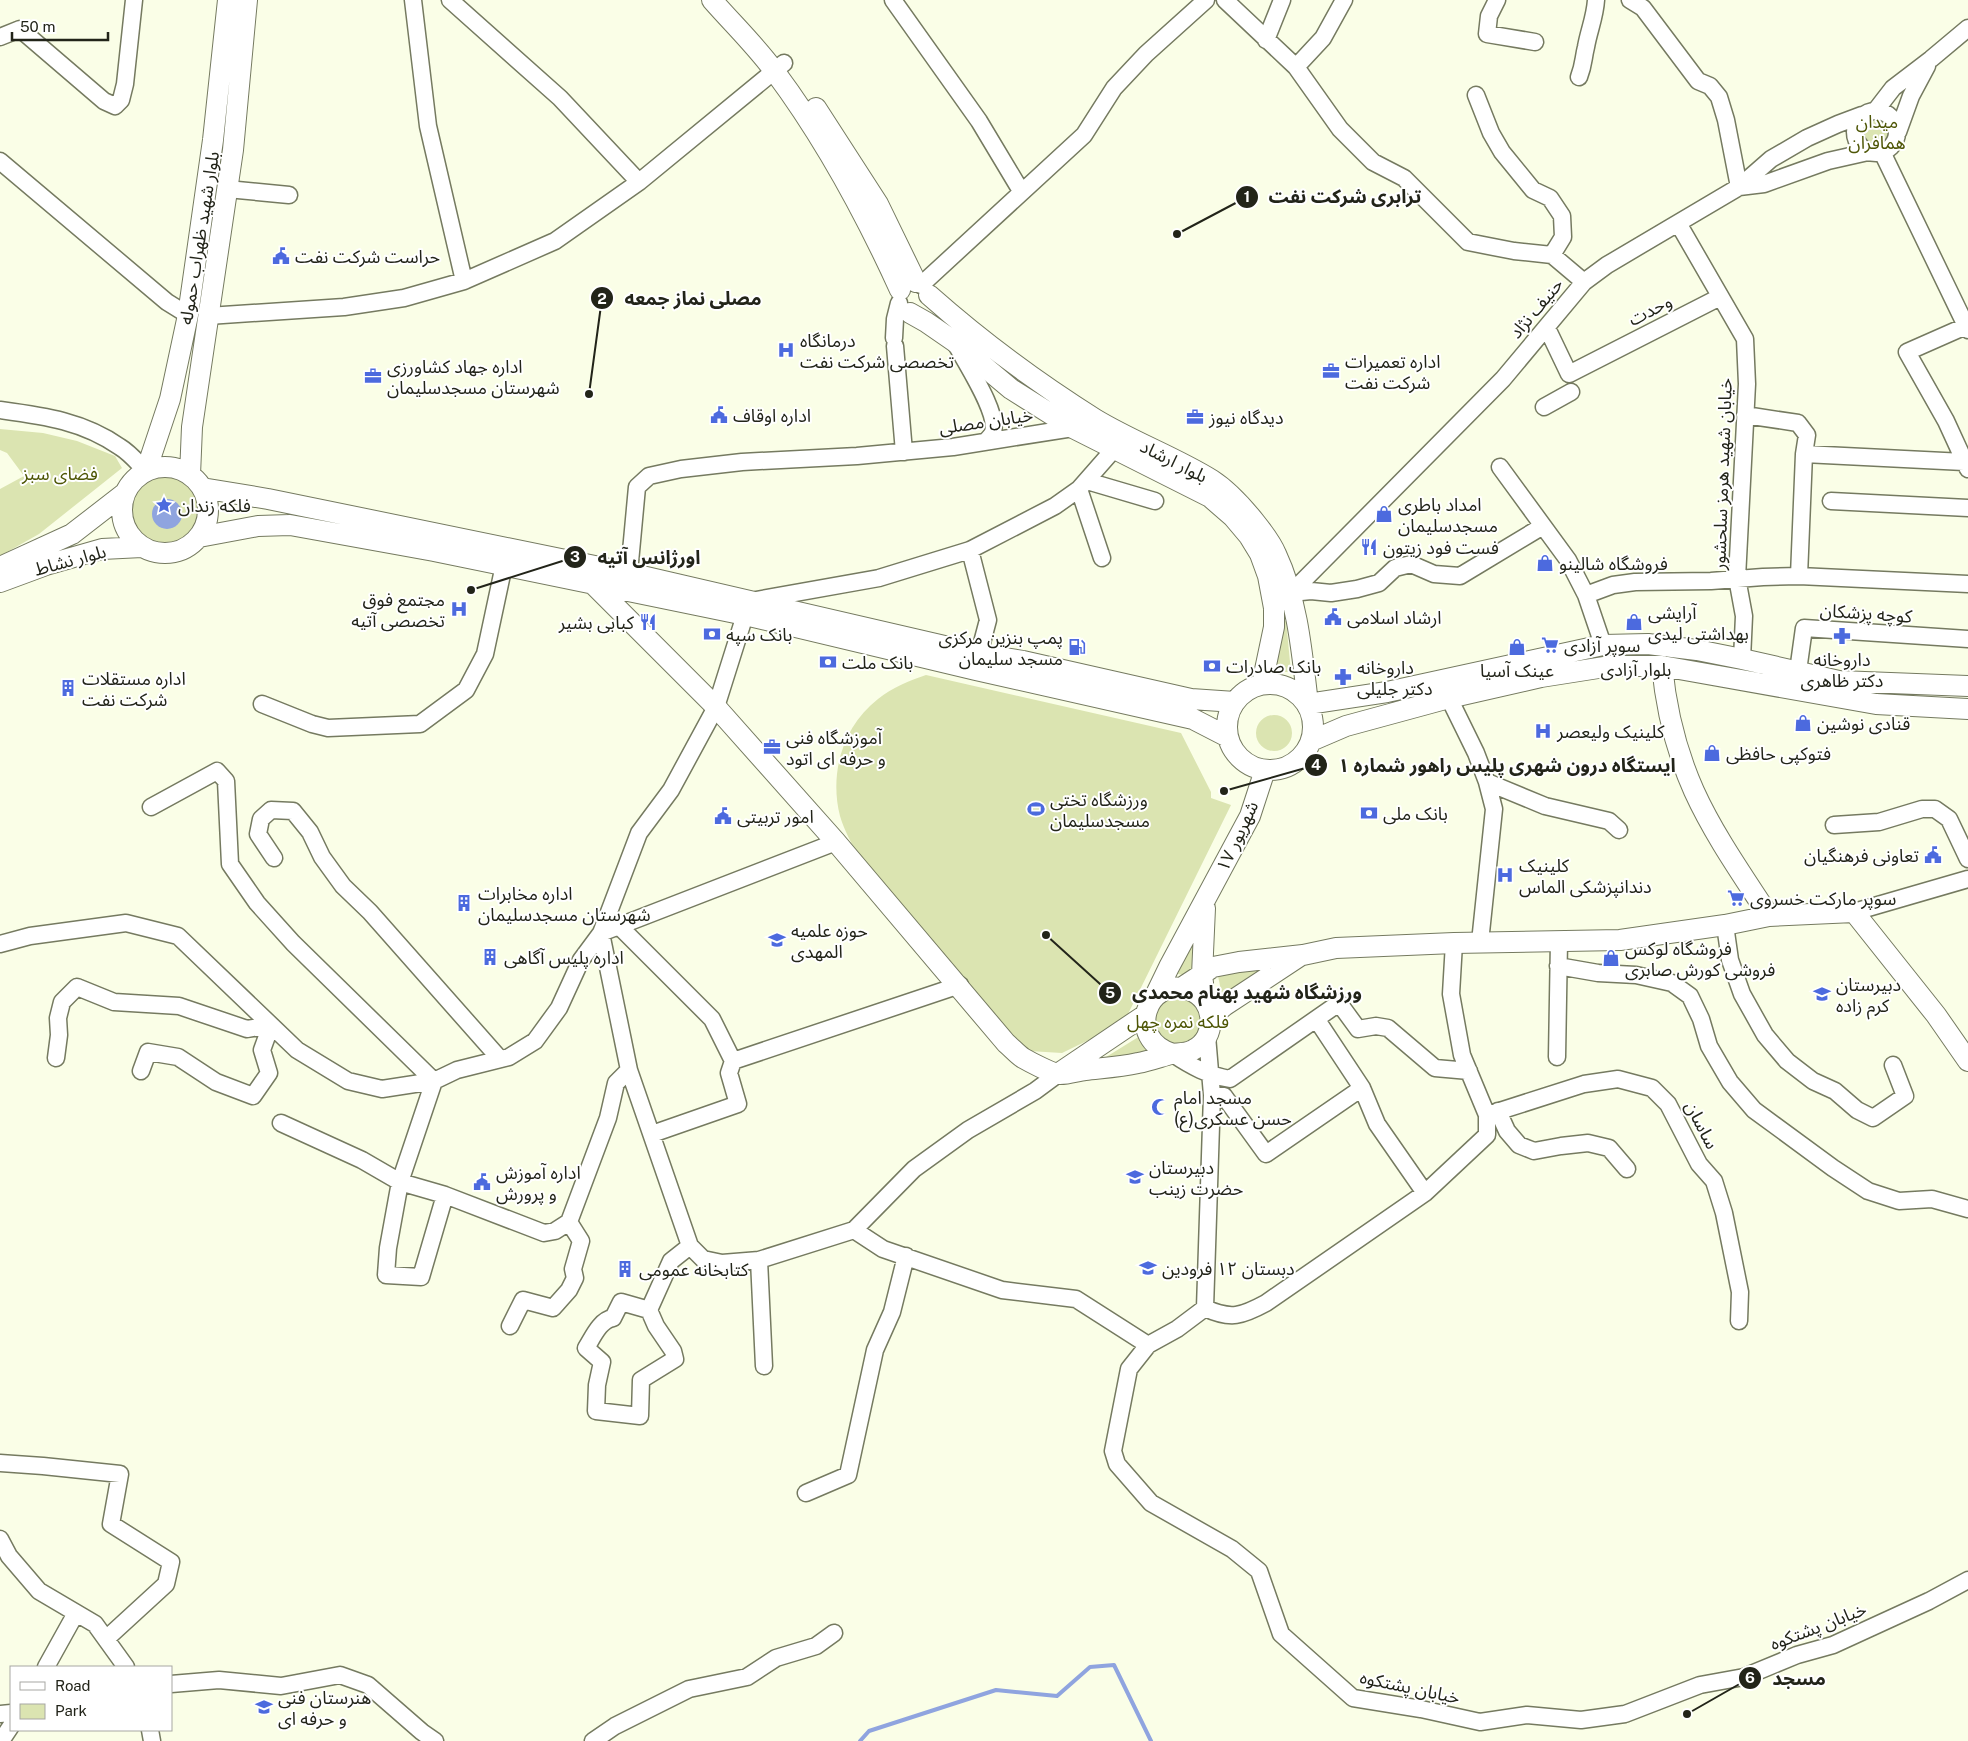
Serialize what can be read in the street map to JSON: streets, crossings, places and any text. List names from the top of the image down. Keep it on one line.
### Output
{"streets":{"main road":["بلوار شهید ظهراب حموله","بلوار ارشاد","بلوار نشاط","بلوار آزادی","۱۷ شهریور"],"street":["حنیف نژاد","وحدت","خیابان مصلی","خیابان شهید هرمز سلحشور","کوچه پزشکان","ساسان","خیابان پشتکوه"]},"crossings":[["بلوار شهید ظهراب حموله","بلوار نشاط"],["حنیف نژاد","وحدت"],["حنیف نژاد","بلوار ارشاد"],["وحدت","خیابان شهید هرمز سلحشور"],["خیابان مصلی","بلوار ارشاد"],["بلوار ارشاد","بلوار آزادی"],["بلوار ارشاد","۱۷ شهریور"],["خیابان شهید هرمز سلحشور","بلوار آزادی"],["کوچه پزشکان","بلوار آزادی"],["بلوار آزادی","۱۷ شهریور"]],"parks":["میدان همافران","فضای سبز","فلکه نمره چهل"],"places":{"other":["ترابری شرکت نفت","مصلی نماز جمعه","اورژانس آتیه","ایستگاه درون شهری پلیس راهور شماره ۱","ورزشگاه شهید بهنام محمدی","مسجد"],"public building":["حراست شرکت نفت","اداره اوقاف","ارشاد اسلامی","امور تربیتی","تعاونی فرهنگیان","اداره آموزش و پرورش"],"hospital":["درمانگاه تخصصی شرکت نفت","مجتمع فوق تخصصی آتیه","کلینیک ولیعصر","کلینیک دندانپزشکی الماس"],"office":["اداره تعمیرات شرکت نفت","اداره جهاد کشاورزی شهرستان مسجدسلیمان","دیدگاه نیوز","آموزشگاه فنی و حرفه ای اتود"],"place":["فلکه زندان"],"shop":["امداد باطری مسجدسلیمان","فروشگاه شالینو","آرایشی بهداشتی لیدی","عینک آسیا","قنادی نوشین","فتوکپی حافظی","فروشگاه لوکس فروشی کورش صابری"],"restaurant":["فست فود زیتون","کبابی بشیر"],"bank":["بانک سپه","بانک ملت","بانک صادرات","بانک ملی"],"pharmacy":["داروخانه دکتر ظاهری","داروخانه دکتر جلیلی"],"supermarket":["سوپر آزادی","سوپر مارکت خسروی"],"fuel station":["پمپ بنزین مرکزی مسجد سلیمان"],"building":["اداره مستقلات شرکت نفت","اداره مخابرات شهرستان مسجدسلیمان","اداره پلیس آگاهی","کتابخانه عمومی"],"sports":["ورزشگاه تختی مسجدسلیمان"],"school or university":["حوزه علمیه المهدی","دبیرستان کرم زاده","دبیرستان حضرت زینب","دبستان ۱۲ فرودین","هنرستان فنی و حرفه ای"],"mosque":["مسجد امام حسن عسکری(ع)"]},"legend":["Road","Park"],"scale_bar":"50 m"}
